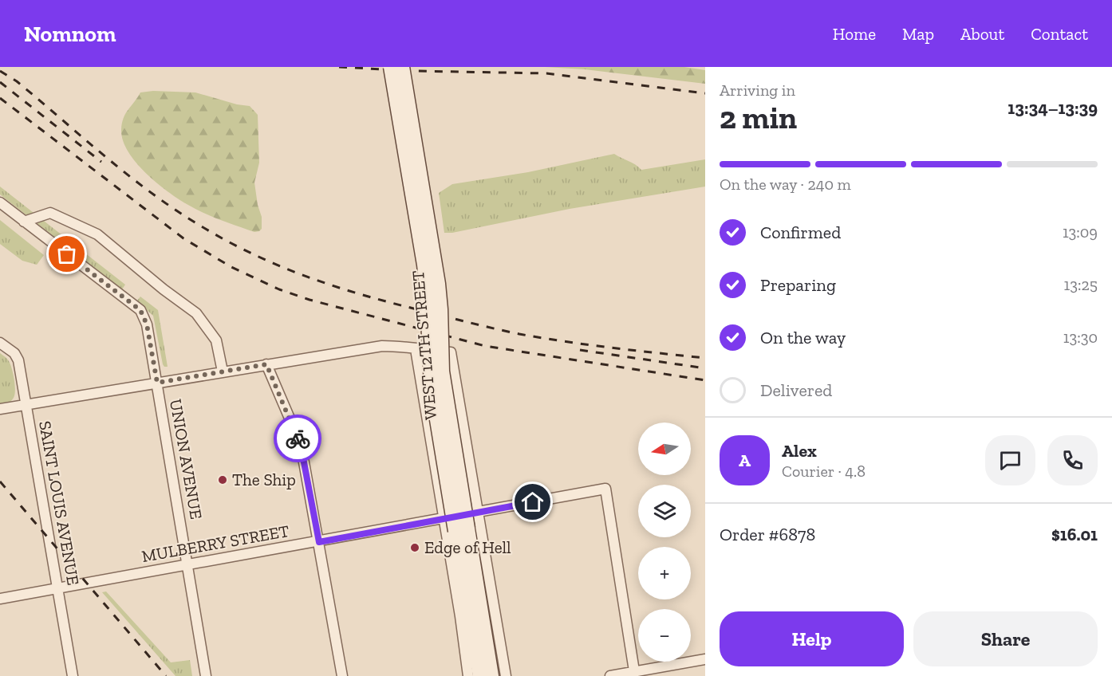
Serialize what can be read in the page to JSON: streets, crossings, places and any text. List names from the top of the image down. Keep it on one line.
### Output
{"streets":{"main road":["WEST 12TH STREET"],"street":["UNION AVENUE","SAINT LOUIS AVENUE","MULBERRY STREET"]},"crossings":[["WEST 12TH STREET","MULBERRY STREET"],["UNION AVENUE","MULBERRY STREET"],["SAINT LOUIS AVENUE","MULBERRY STREET"]],"places":["The Ship","Edge of Hell"],"north":"left","page":{"header":"Nomnom","nav":["Home","Map","About","Contact"],"heading":["2 min","Arriving in","13:34–13:39"],"panel":["Alex","Courier · 4.8","Order #6878","$16.01"],"bar":"On the way · 240 m","list":[["Confirmed","13:09"],["Preparing","13:25"],["On the way","13:30"],"Delivered"],"map_buttons":["+","−"],"round":"A","buttons":["Help","Share"]}}
